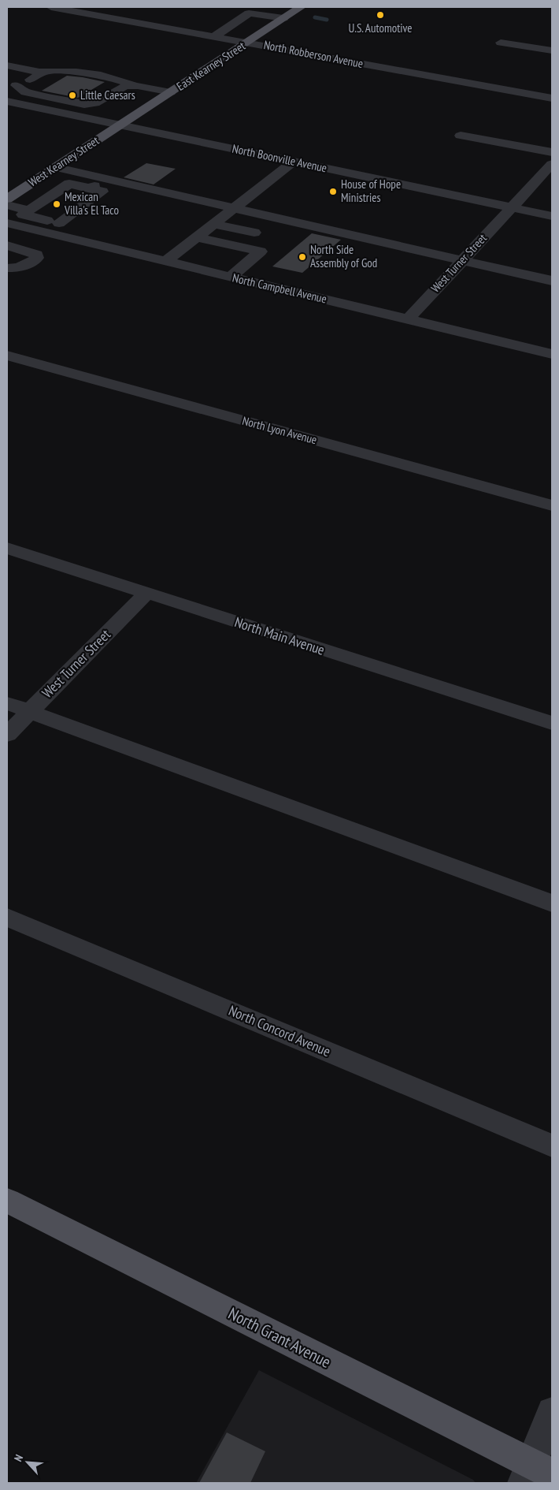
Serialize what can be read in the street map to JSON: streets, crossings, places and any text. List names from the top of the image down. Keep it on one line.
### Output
{"streets":{"main road":["East Kearney Street","West Kearney Street","North Grant Avenue"],"street":["North Robberson Avenue","North Boonville Avenue","West Turner Street","North Campbell Avenue","North Lyon Avenue","North Main Avenue","North Concord Avenue"]},"crossings":[["North Robberson Avenue","East Kearney Street"],["East Kearney Street","North Boonville Avenue"],["East Kearney Street","West Kearney Street"],["North Boonville Avenue","West Kearney Street"],["North Boonville Avenue","West Turner Street"],["West Turner Street","North Campbell Avenue"],["West Turner Street","North Main Avenue"]],"places":["U.S. Automotive","Little Caesars","House of Hope Ministries","Mexican Villa's El Taco","North Side Assembly of God"],"north":"top left"}
